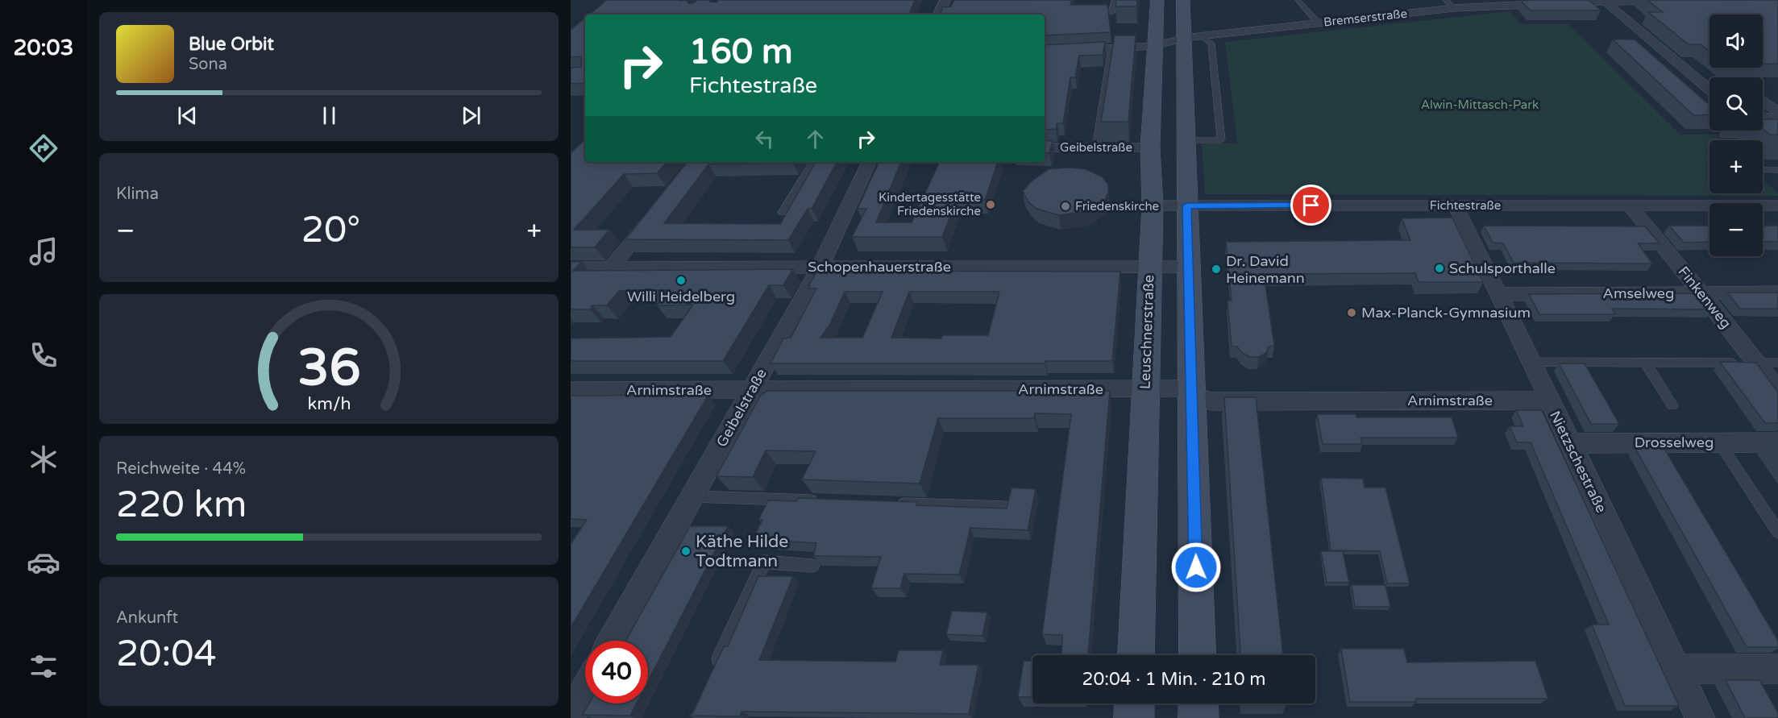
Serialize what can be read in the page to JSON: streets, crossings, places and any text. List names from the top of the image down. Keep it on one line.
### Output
{"streets":{"street":["Bremserstraße","Geibelstraße","Fichtestraße","Schopenhauerstraße","Amselweg","Finkenweg","Leuschnerstraße","Arnimstraße","Drosselweg","Nietzschestraße"]},"crossings":[["Bremserstraße","Leuschnerstraße"],["Geibelstraße","Schopenhauerstraße"],["Geibelstraße","Leuschnerstraße"],["Geibelstraße","Arnimstraße"],["Fichtestraße","Finkenweg"],["Fichtestraße","Leuschnerstraße"],["Fichtestraße","Nietzschestraße"],["Schopenhauerstraße","Leuschnerstraße"],["Amselweg","Finkenweg"],["Amselweg","Nietzschestraße"],["Leuschnerstraße","Arnimstraße"],["Arnimstraße","Nietzschestraße"],["Drosselweg","Nietzschestraße"]],"parks":["Alwin-Mittasch-Park"],"places":["Kindertagesstätte Friedenskirche","Friedenskirche","Schulsporthalle","Dr. David Heinemann","Willi Heidelberg","Max-Planck-Gymnasium","Käthe Hilde Todtmann"],"page":{"tabs":"20:03","map_buttons":["+","−"],"turn":["160 m","Fichtestraße"],"song":["Blue Orbit","Sona"],"tile":["Klima",["Reichweite · 44%","220 km"],["Ankunft","20:04"]],"heat":["−","20°","+"],"limit":"40","trip":"20:04 · 1 Min. · 210 m","gauge":["36","km/h"]}}
